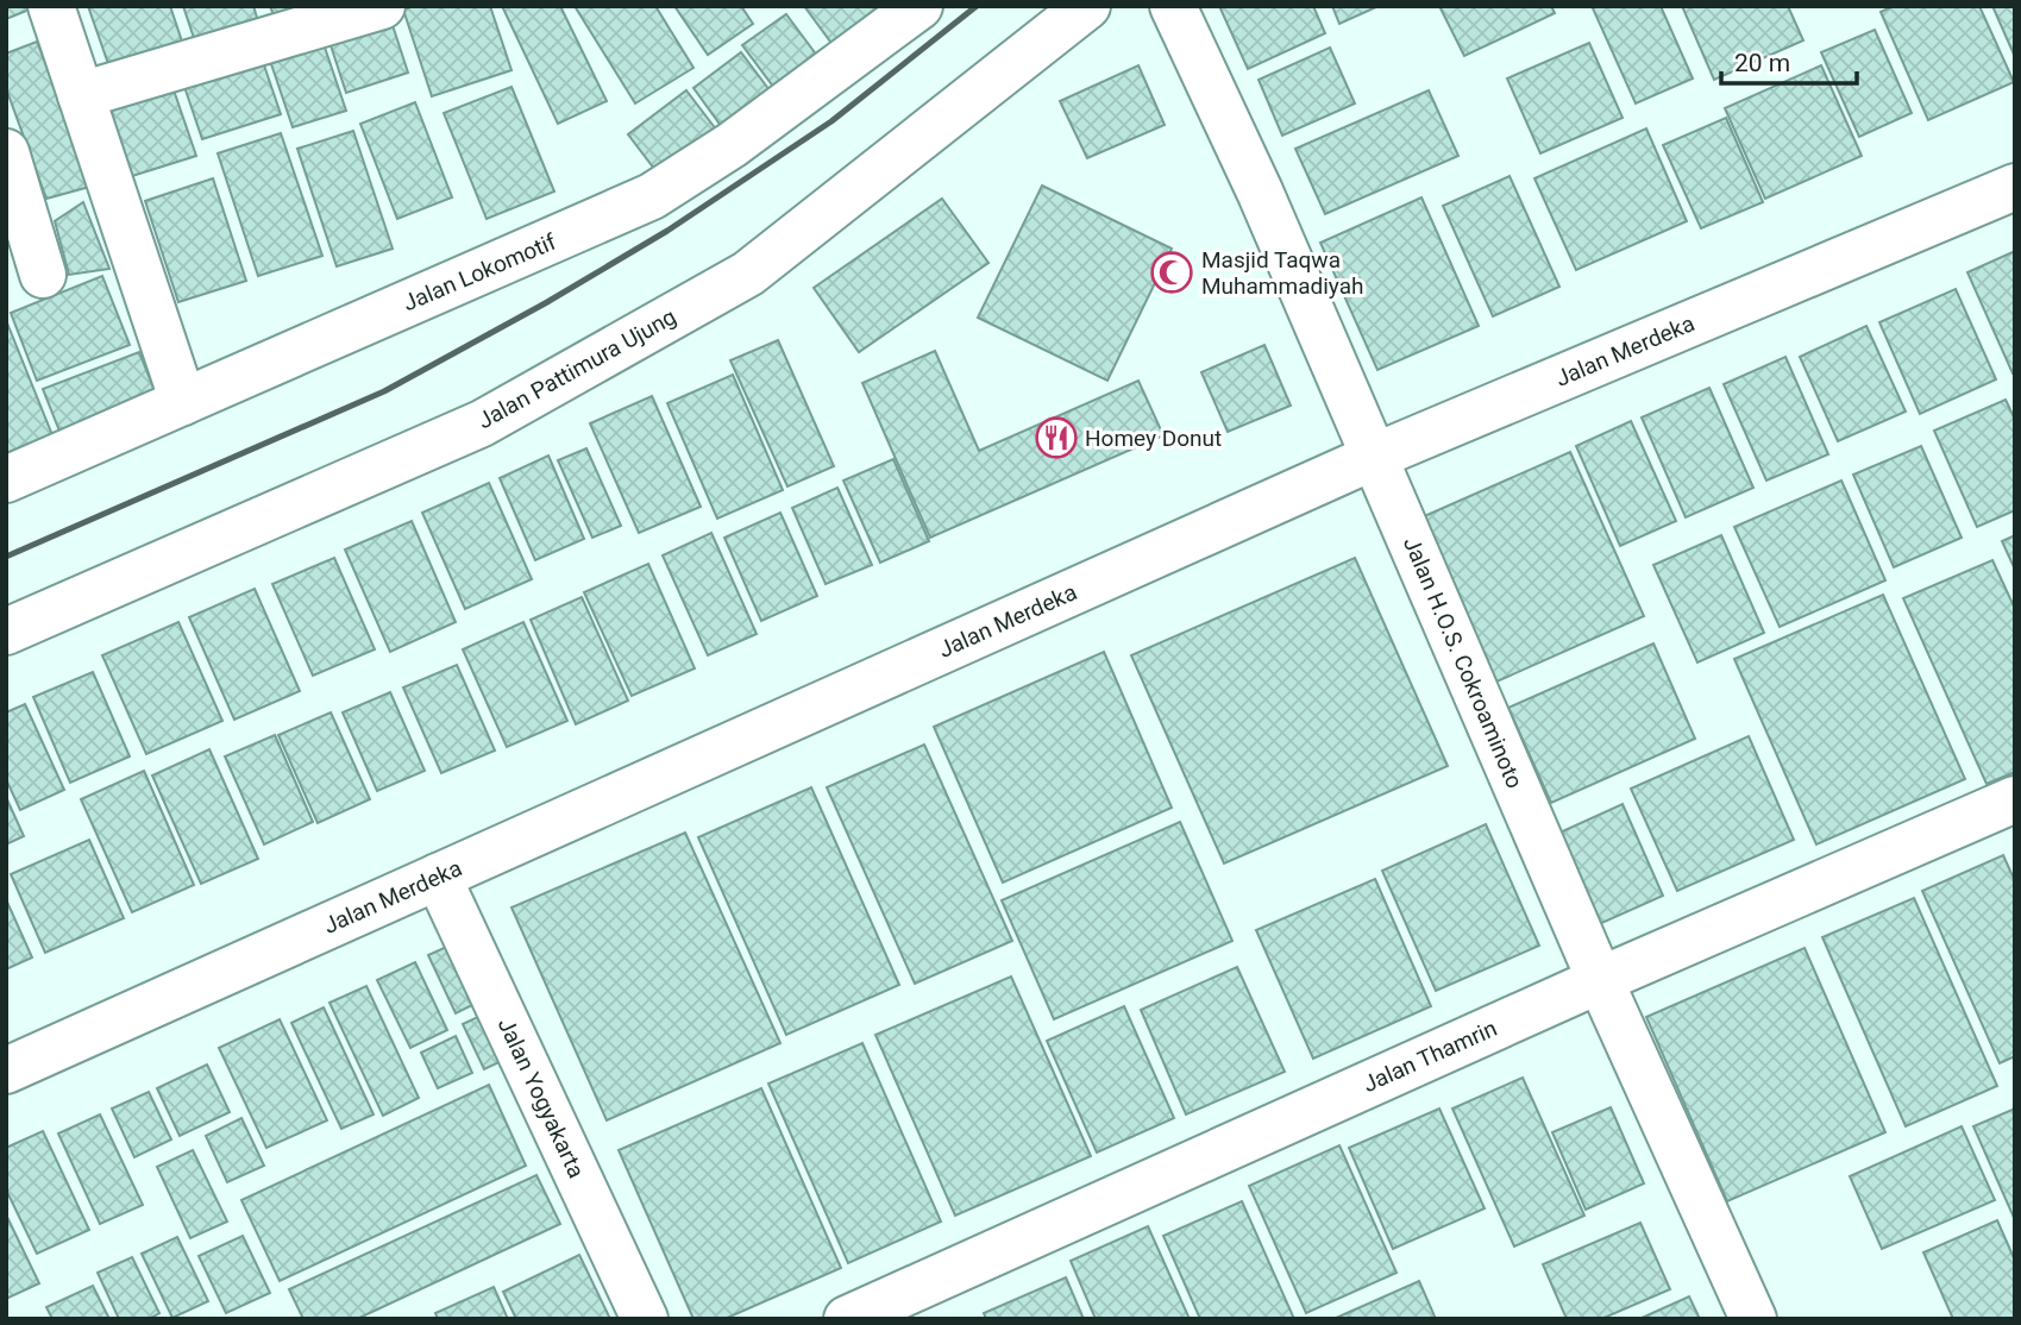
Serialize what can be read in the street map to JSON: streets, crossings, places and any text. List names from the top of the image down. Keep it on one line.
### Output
{"streets":{"street":["Jalan Lokomotif","Jalan Merdeka","Jalan Pattimura Ujung","Jalan H.O.S. Cokroaminoto","Jalan Thamrin","Jalan Yogyakarta"]},"crossings":[["Jalan Merdeka","Jalan H.O.S. Cokroaminoto"],["Jalan Merdeka","Jalan Yogyakarta"],["Jalan H.O.S. Cokroaminoto","Jalan Thamrin"]],"places":{"mosque":["Masjid Taqwa Muhammadiyah"],"restaurant":["Homey Donut"]},"scale_bar":"20 m"}
